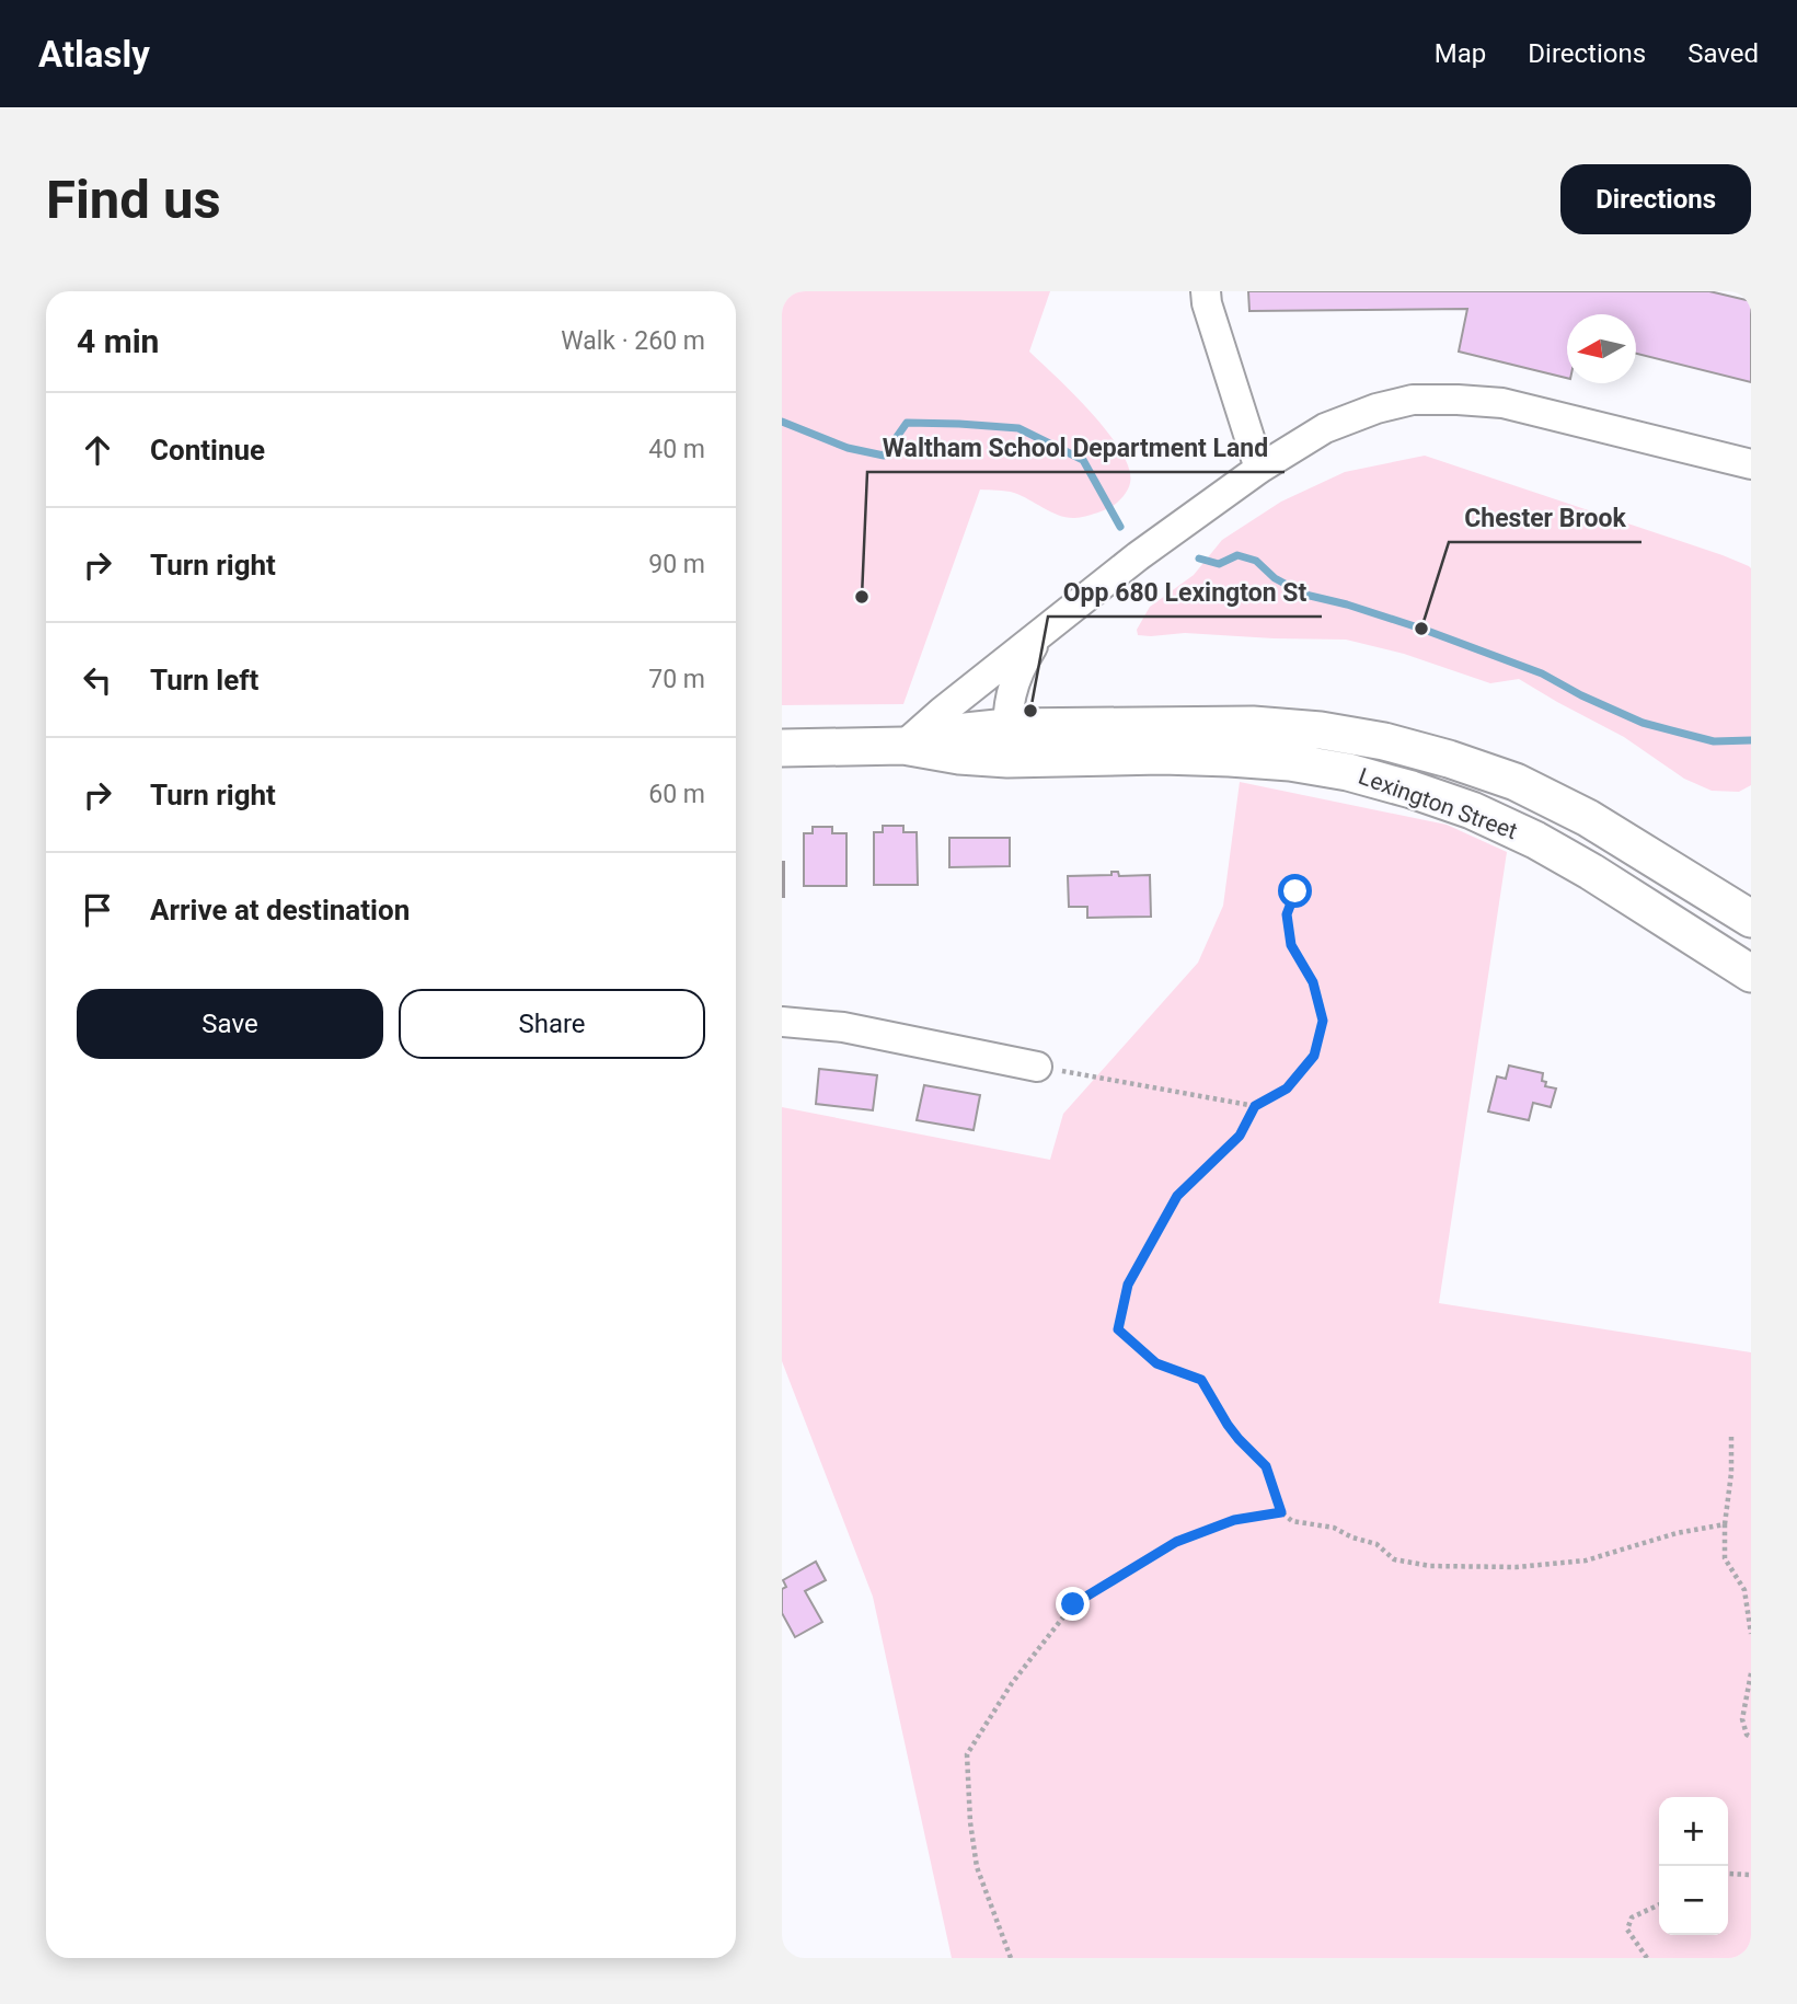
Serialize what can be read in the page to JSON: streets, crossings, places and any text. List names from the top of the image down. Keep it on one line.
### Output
{"streets":{"main road":["Lexington Street"]},"places":["Waltham School Department Land","Chester Brook","Opp 680 Lexington St"],"north":"left","page":{"header":"Atlasly","nav":["Map","Directions","Saved"],"buttons":["Directions",["Save","Share"]],"title":"Find us","heading":["4 min","Walk · 260 m"],"list":[["Continue","40 m"],["Turn right","90 m"],["Turn left","70 m"],["Turn right","60 m"],"Arrive at destination"],"map_buttons":["+","−"]}}
